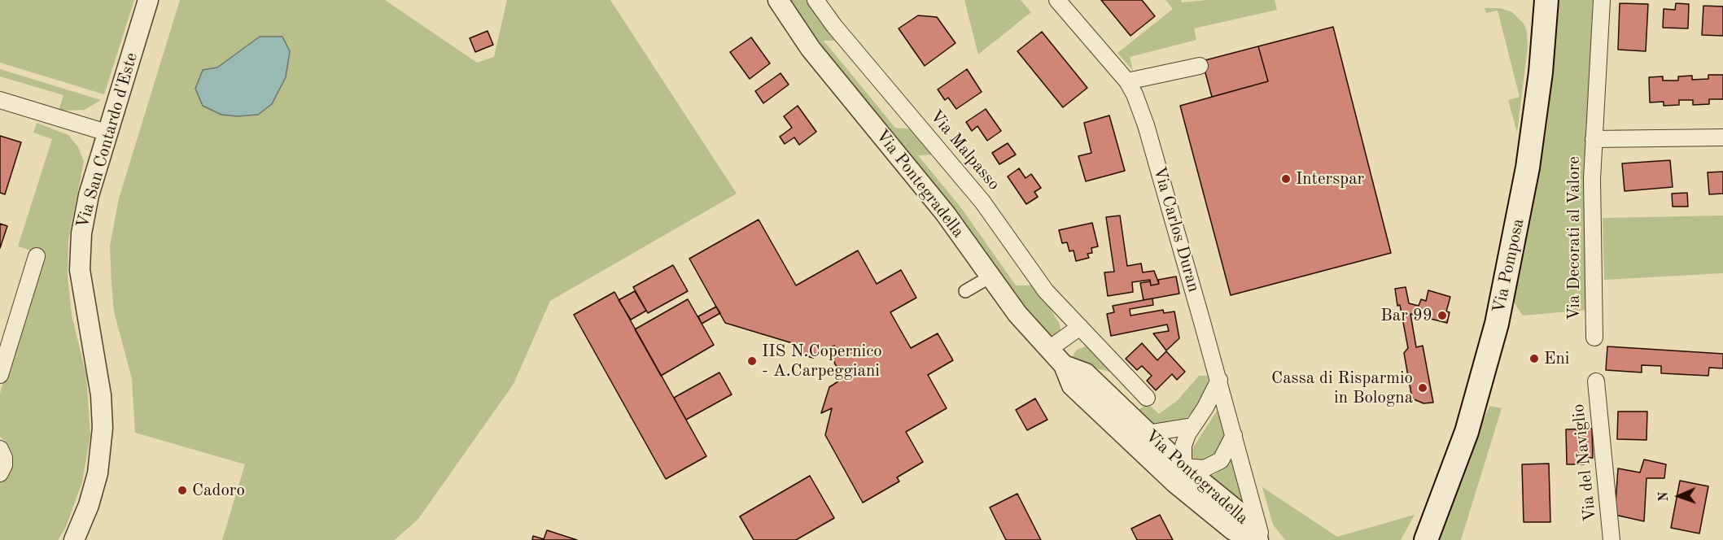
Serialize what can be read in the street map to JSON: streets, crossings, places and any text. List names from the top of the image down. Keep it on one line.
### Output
{"streets":{"main road":["Via Pomposa"],"street":["Via San Contardo d'Este","Via Malpasso","Via Pontegradella","Via Carlos Duran","Via Decorati al Valore","Via del Naviglio"]},"crossings":[["Via Pontegradella","Via Carlos Duran"]],"places":["Interspar","Bar 99","Eni","IIS N.Copernico - A.Carpeggiani","Cassa di Risparmio in Bologna","Cadoro"],"north":"left"}
